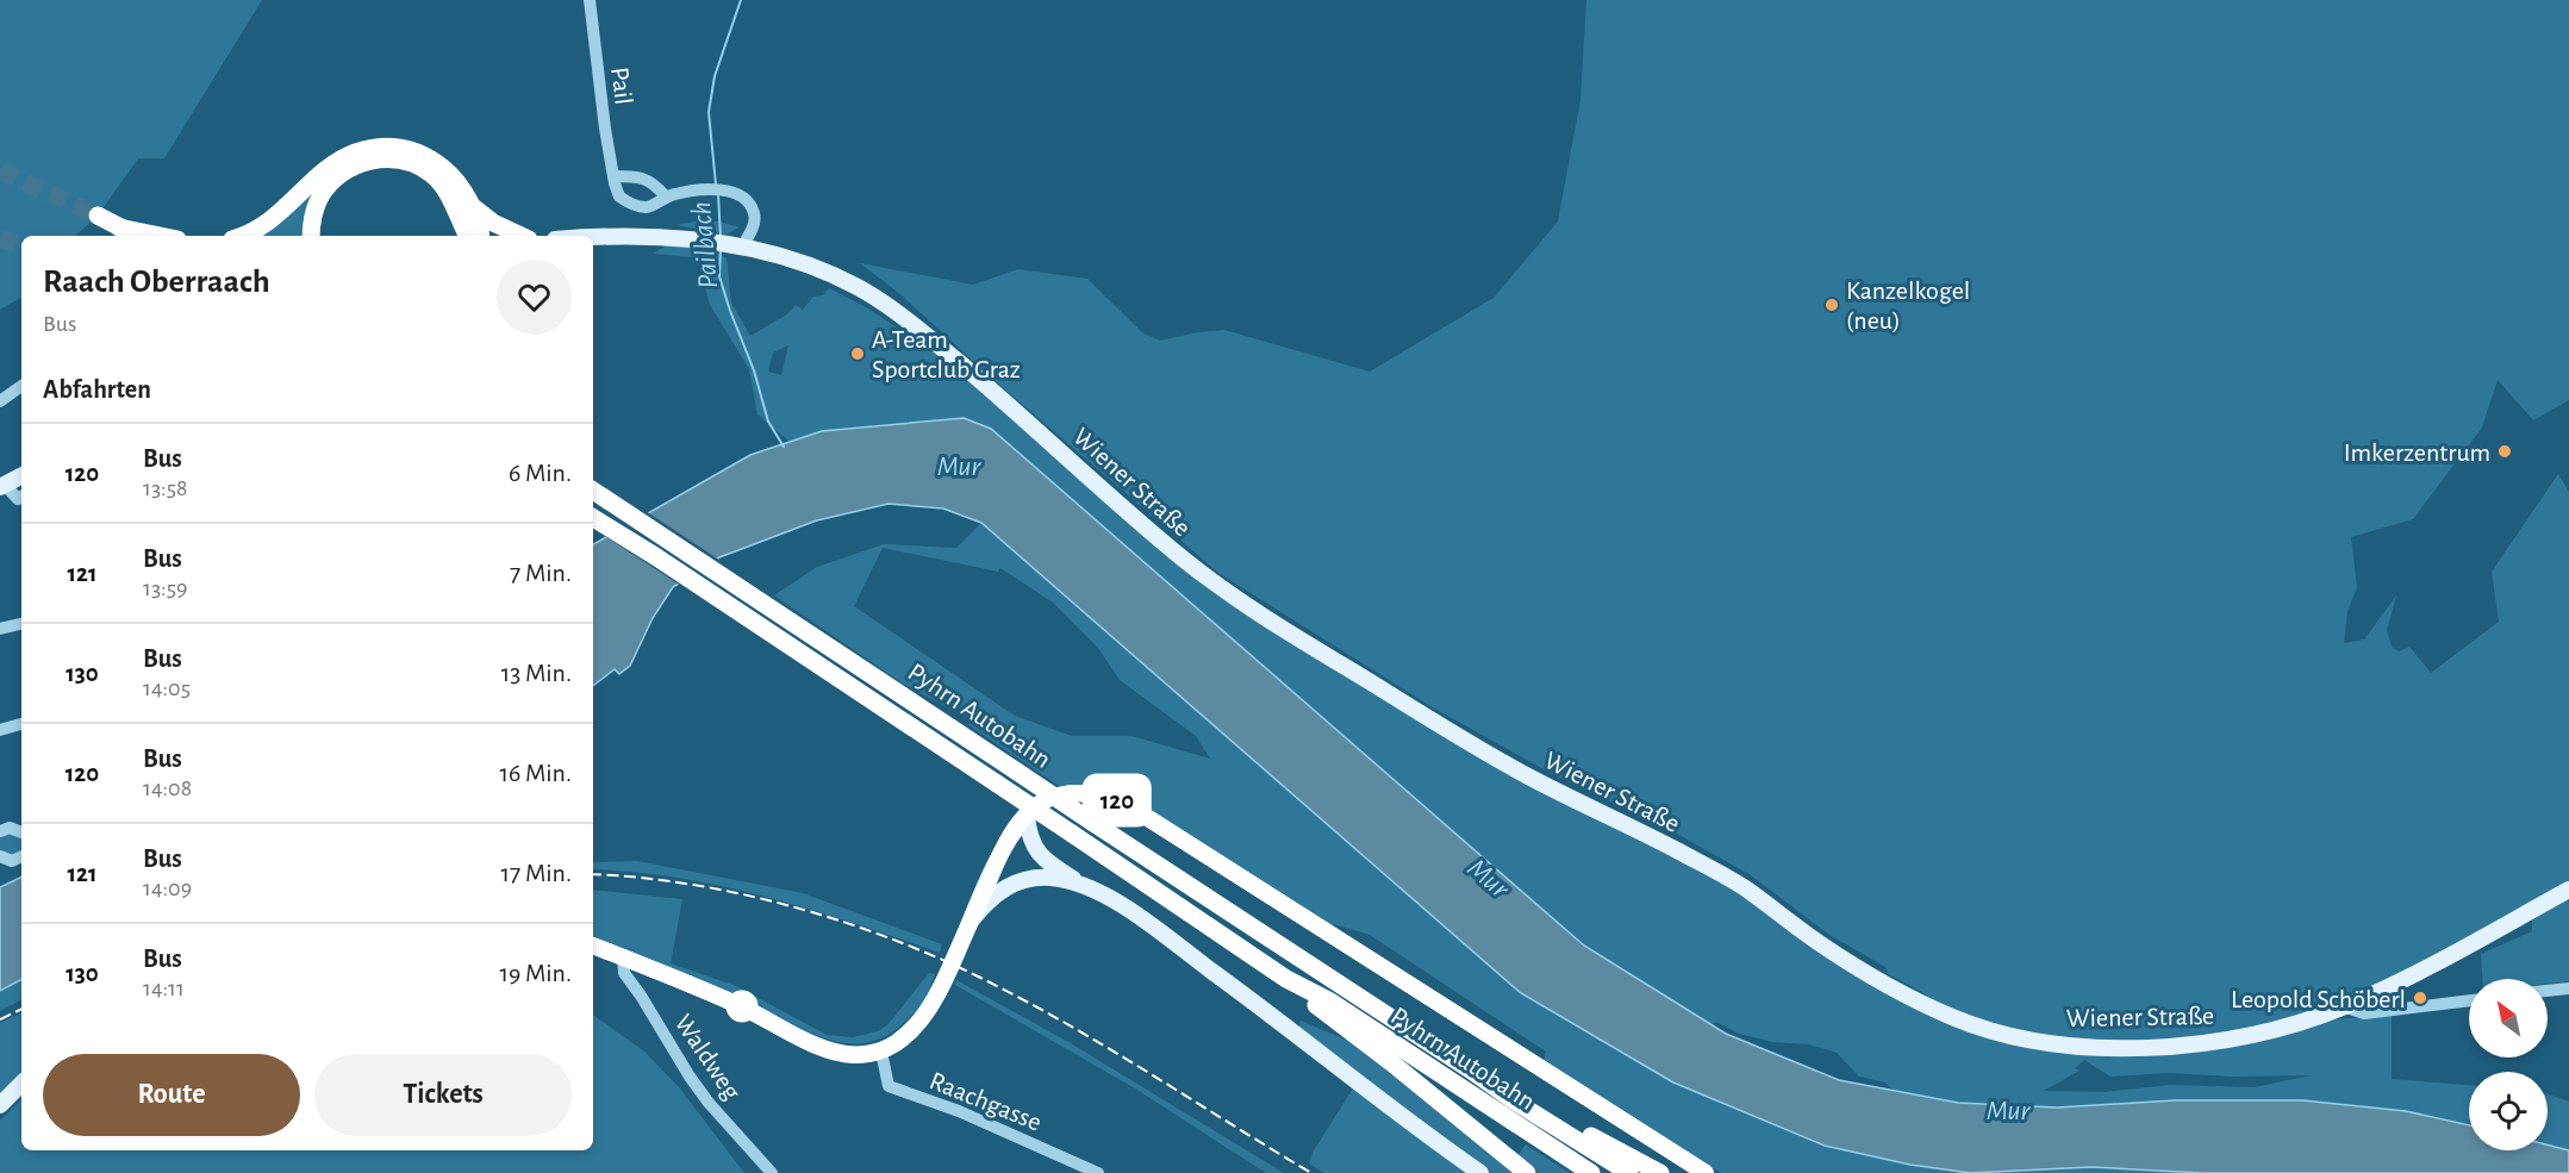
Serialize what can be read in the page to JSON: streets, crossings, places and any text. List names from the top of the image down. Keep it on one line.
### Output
{"streets":{"highway":["Pyhrn Autobahn"],"main road":["Wiener Straße"],"street":["Pail","Waldweg","Raachgasse"]},"crossings":[["Pail","Wiener Straße"]],"water":["Pailbach","Mur"],"places":["Kanzelkogel (neu)","A-Team Sportclub Graz","Imkerzentrum","Leopold Schöberl"],"lines":["bus line 120"],"north":"top left","page":{"on_map":"120","heading":[["Raach Oberraach","Bus"],"Abfahrten"],"list":[{"mark":"120","name":"Bus","note":"13:58","value":"6 Min."},{"mark":"121","name":"Bus","note":"13:59","value":"7 Min."},{"mark":"130","name":"Bus","note":"14:05","value":"13 Min."},{"mark":"120","name":"Bus","note":"14:08","value":"16 Min."},{"mark":"121","name":"Bus","note":"14:09","value":"17 Min."},{"mark":"130","name":"Bus","note":"14:11","value":"19 Min."}],"buttons":["Route","Tickets"]}}
